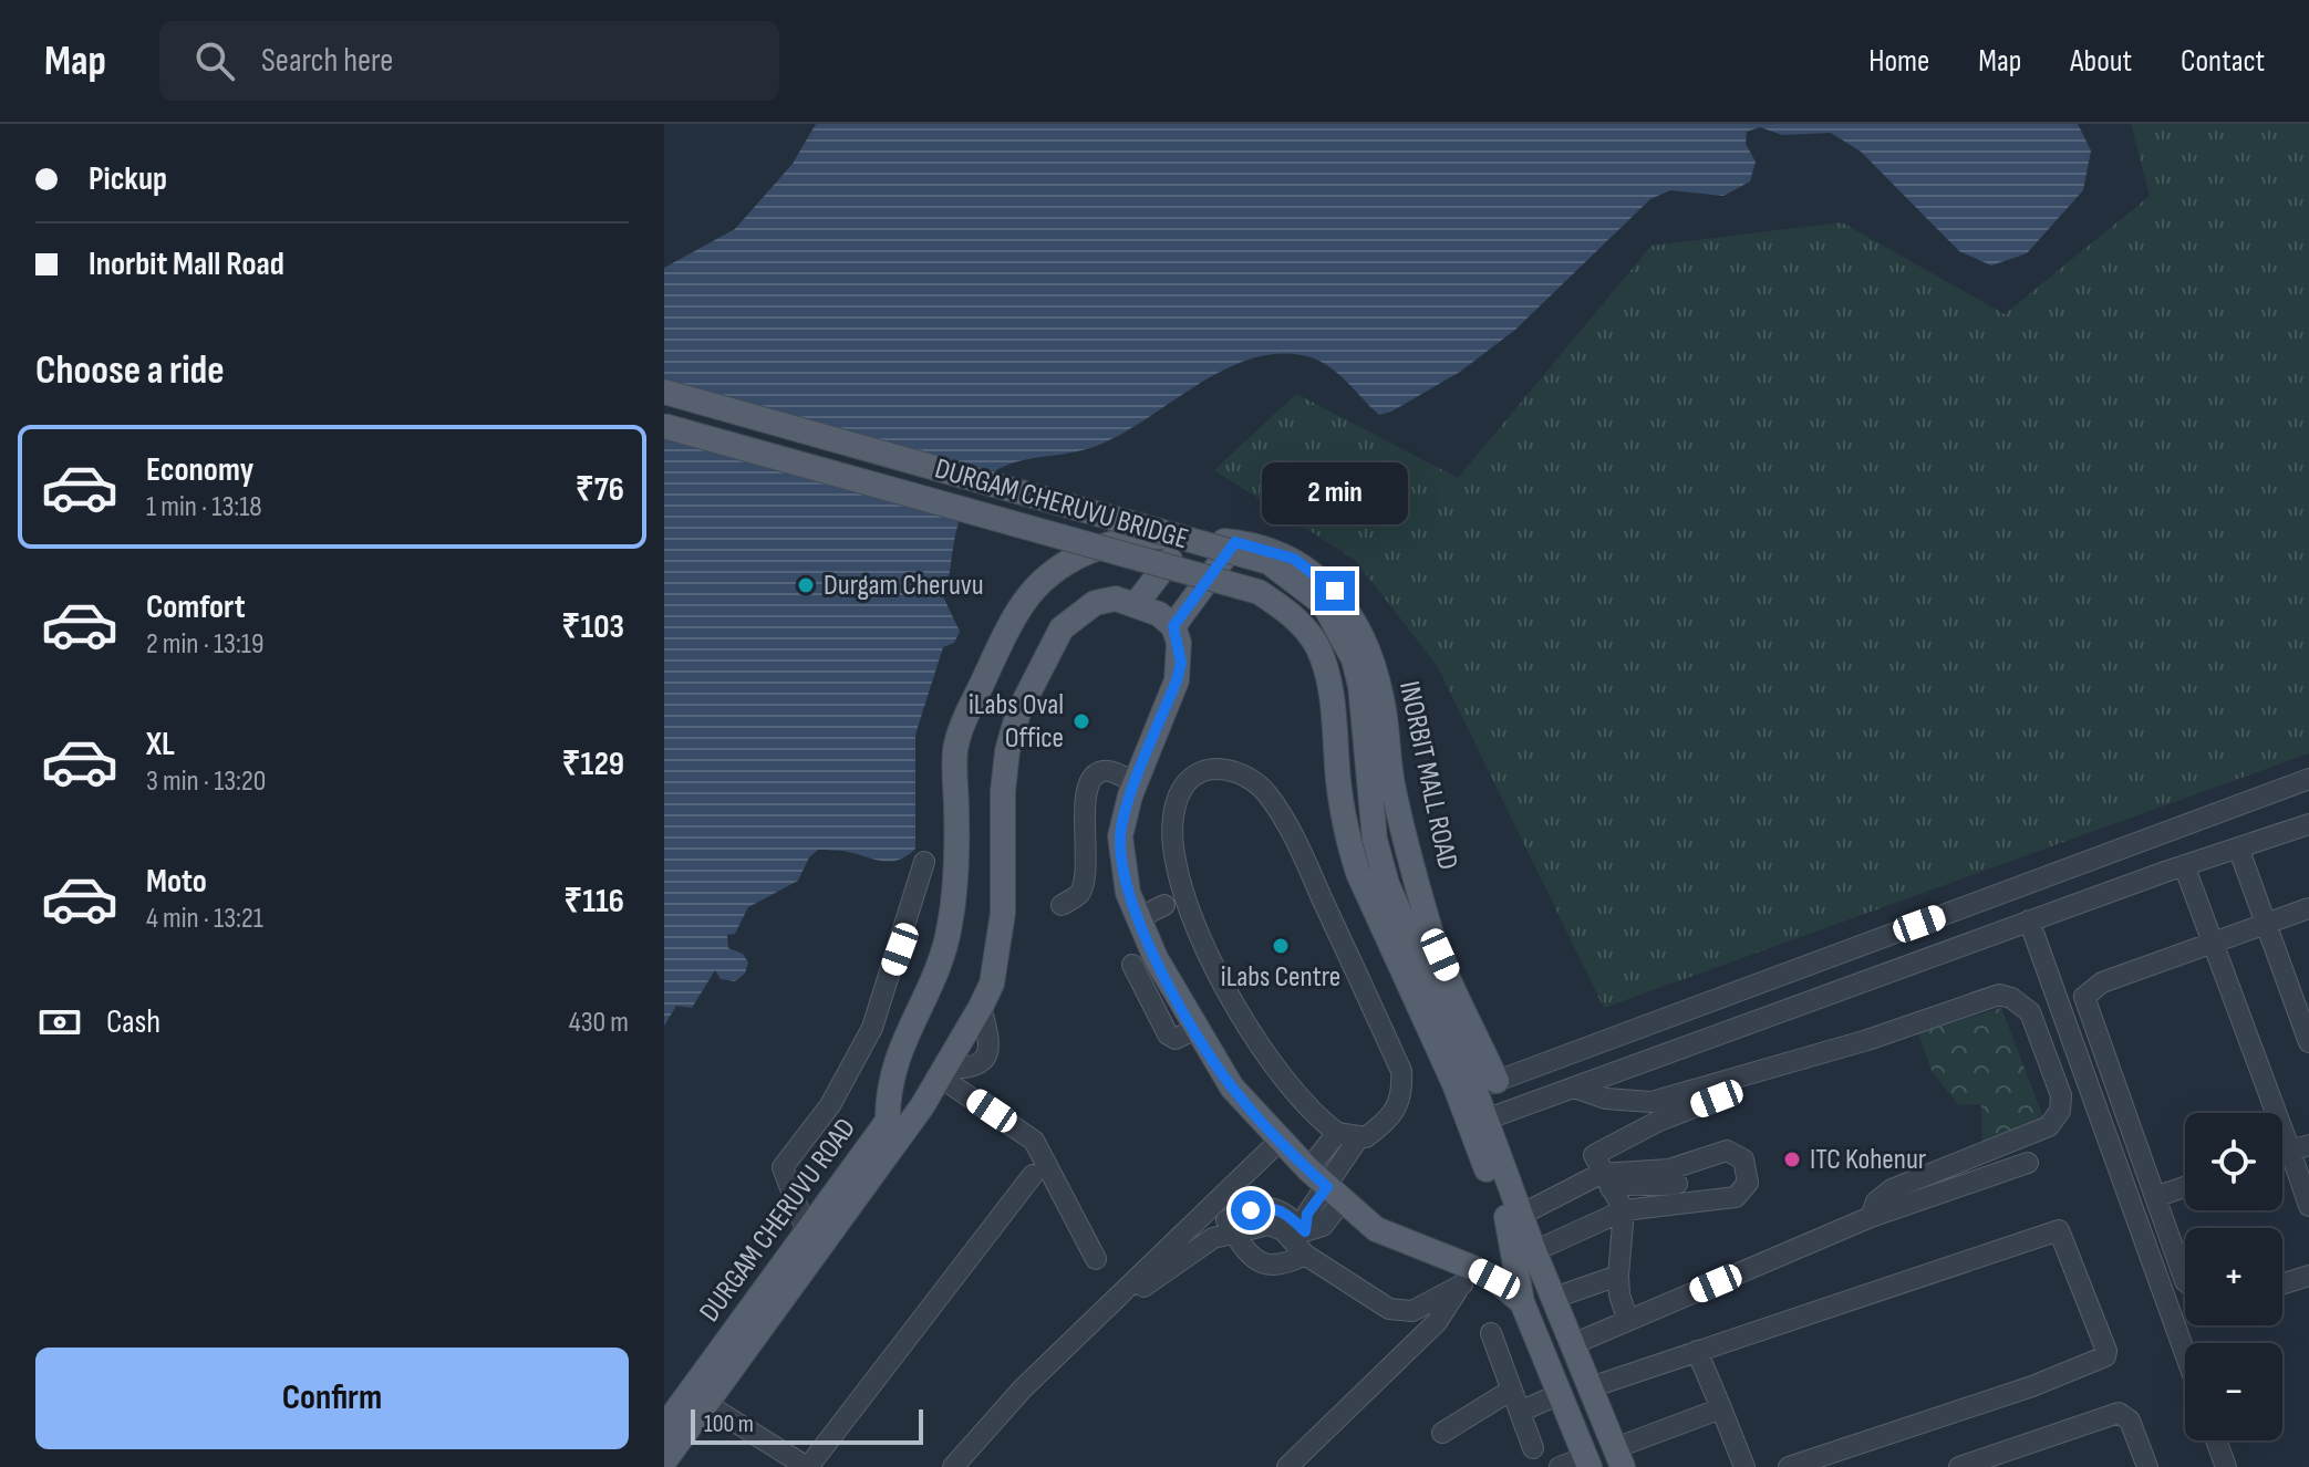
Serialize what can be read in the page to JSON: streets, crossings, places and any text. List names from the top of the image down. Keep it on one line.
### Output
{"streets":{"main road":["DURGAM CHERUVU BRIDGE","INORBIT MALL ROAD","DURGAM CHERUVU ROAD"]},"crossings":[["DURGAM CHERUVU BRIDGE","INORBIT MALL ROAD"],["INORBIT MALL ROAD","DURGAM CHERUVU ROAD"]],"places":["Durgam Cheruvu","iLabs Oval Office","iLabs Centre","ITC Kohenur"],"scale_bar":"100 m","page":{"header":"Map","search":"Search here","nav":["Home","Map","About","Contact"],"banner":["Pickup","Inorbit Mall Road"],"heading":"Choose a ride","list":[{"name":"Economy","note":"1 min · 13:18","value":"₹76"},{"name":"Comfort","note":"2 min · 13:19","value":"₹103"},{"name":"XL","note":"3 min · 13:20","value":"₹129"},{"name":"Moto","note":"4 min · 13:21","value":"₹116"}],"bubble":"2 min","pay":["Cash","430 m"],"map_buttons":["+","−"],"buttons":"Confirm","scale":"100 m"}}
